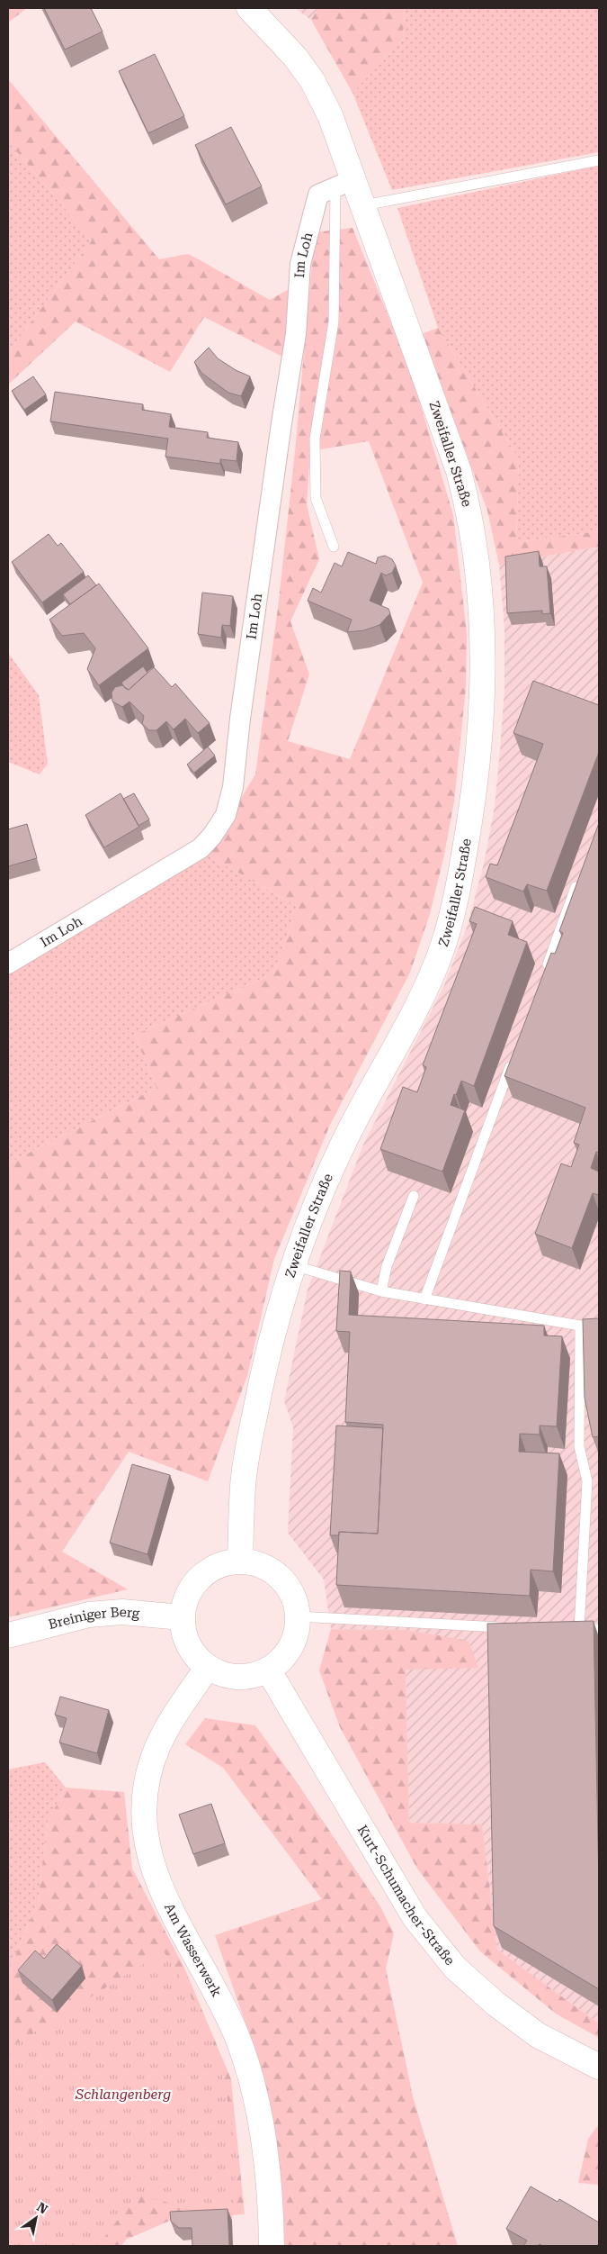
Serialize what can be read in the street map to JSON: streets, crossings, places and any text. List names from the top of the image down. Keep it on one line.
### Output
{"streets":{"main road":["Zweifaller Straße","Breiniger Berg","Kurt-Schumacher-Straße","Am Wasserwerk"],"street":["Im Loh"]},"crossings":[["Im Loh","Zweifaller Straße"],["Zweifaller Straße","Breiniger Berg"],["Zweifaller Straße","Kurt-Schumacher-Straße"],["Zweifaller Straße","Am Wasserwerk"],["Breiniger Berg","Kurt-Schumacher-Straße"],["Breiniger Berg","Am Wasserwerk"],["Kurt-Schumacher-Straße","Am Wasserwerk"]],"parks":["Schlangenberg"],"north":"top right"}
